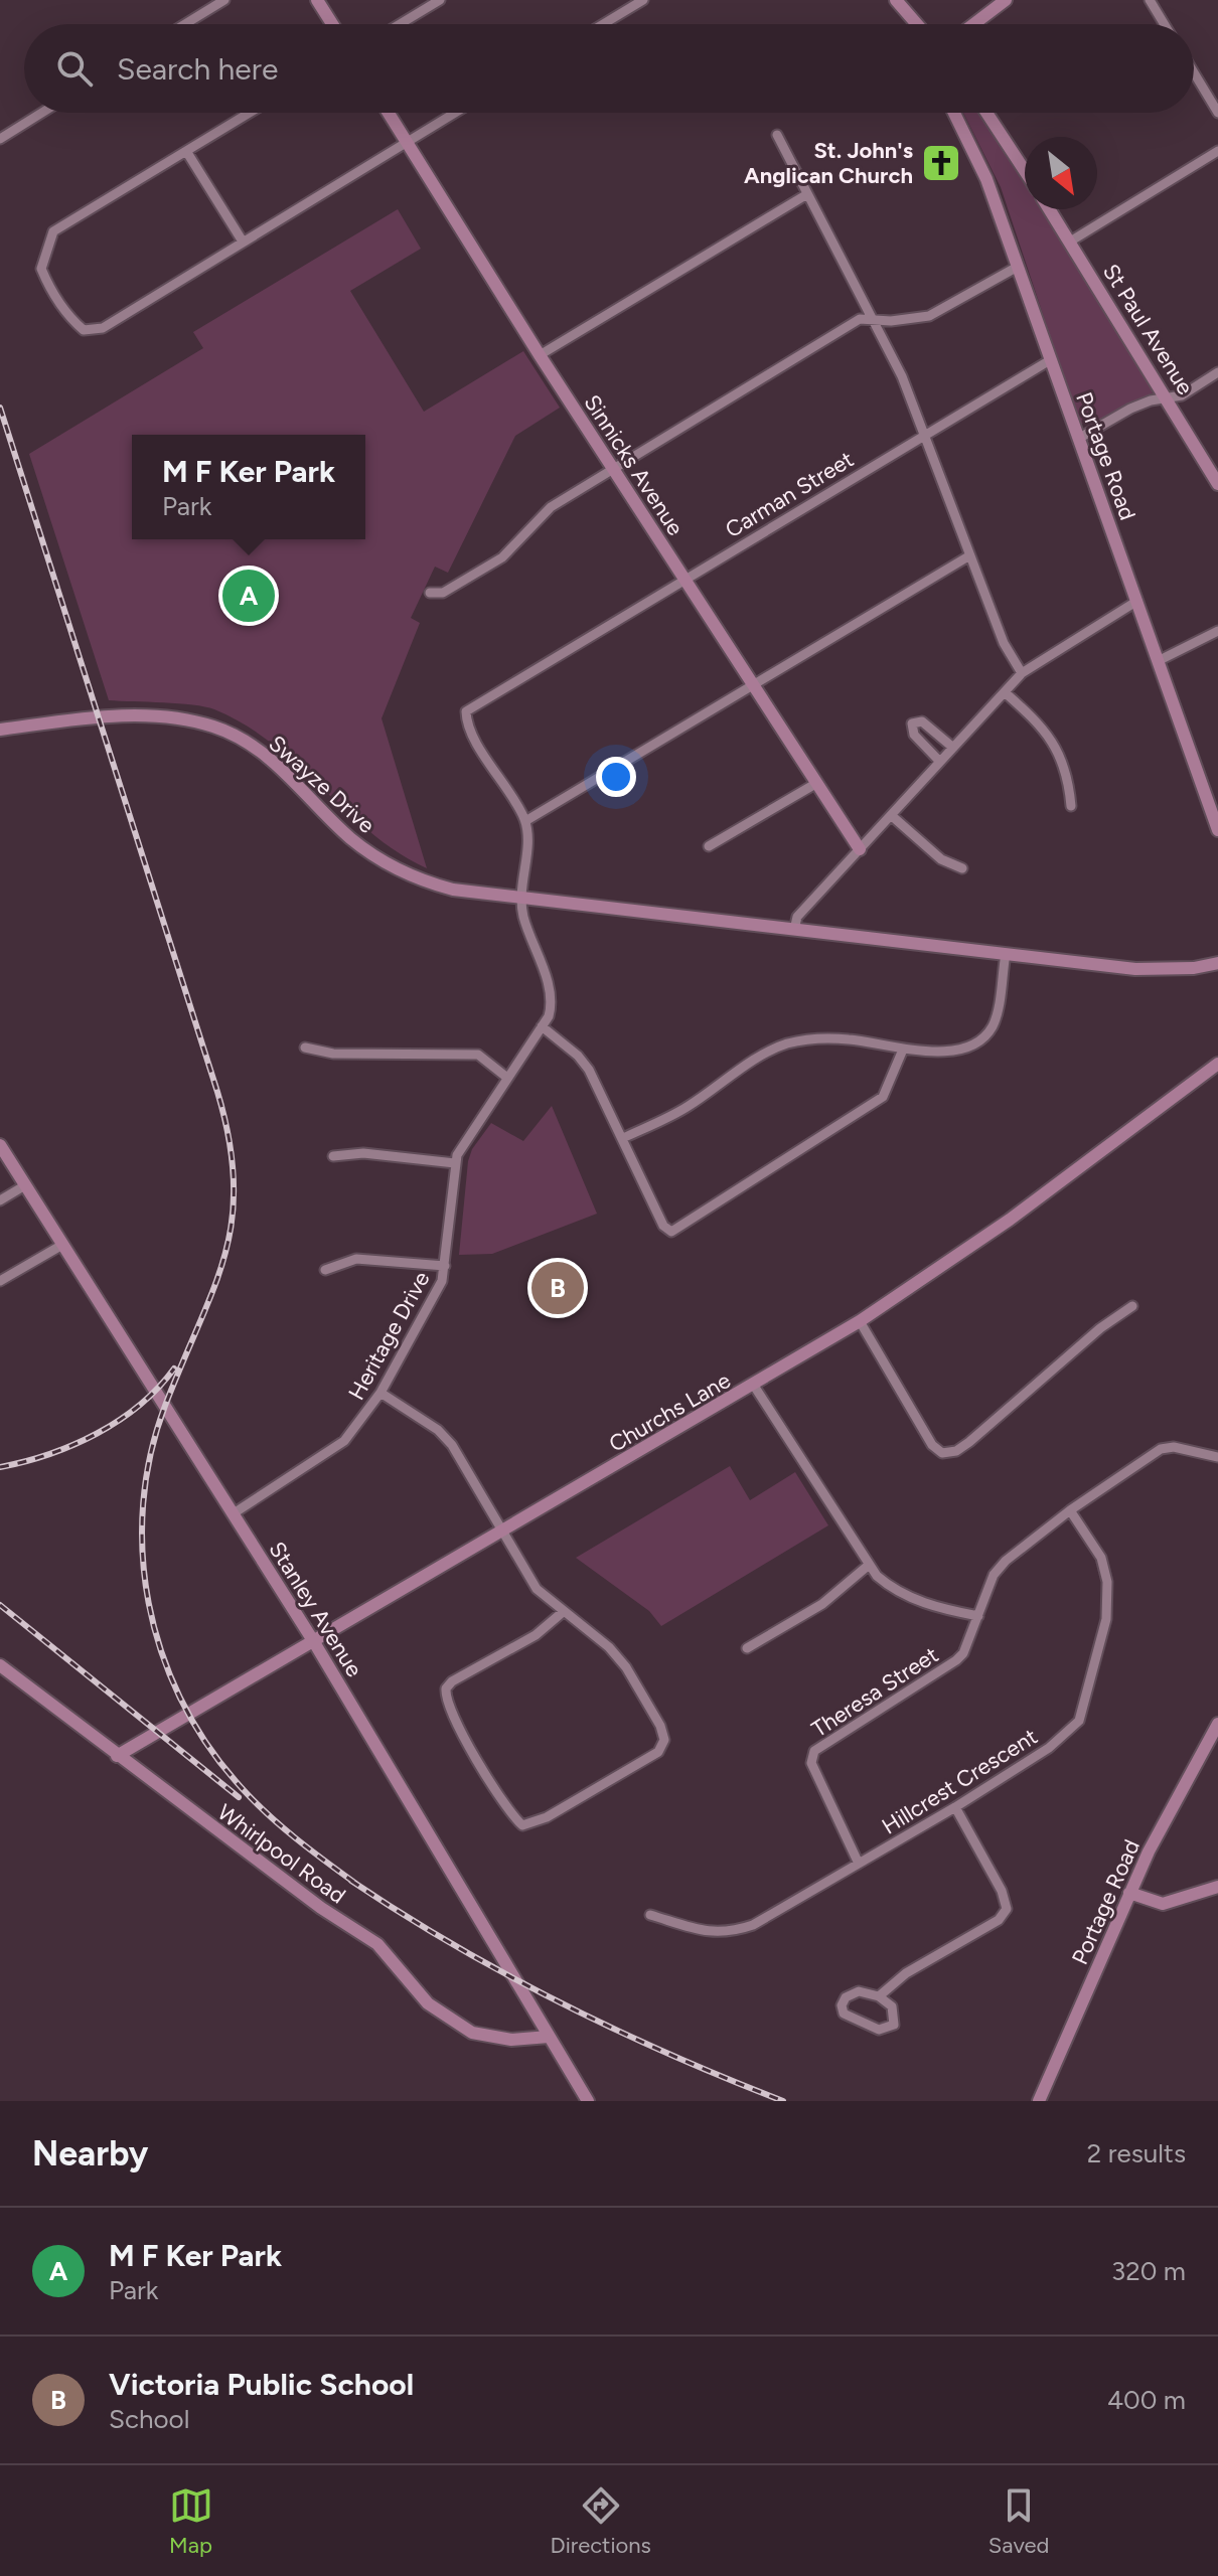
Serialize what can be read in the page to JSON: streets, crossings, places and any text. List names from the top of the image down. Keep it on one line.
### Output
{"streets":{"street":["St Paul Avenue","Portage Road","Sinnicks Avenue","Carman Street","Swayze Drive","Heritage Drive","Churchs Lane","Stanley Avenue","Theresa Street","Hillcrest Crescent","Whirlpool Road"]},"crossings":[["Portage Road","Carman Street"],["Sinnicks Avenue","Carman Street"],["Swayze Drive","Heritage Drive"],["Heritage Drive","Stanley Avenue"],["Churchs Lane","Stanley Avenue"],["Churchs Lane","Whirlpool Road"],["Stanley Avenue","Whirlpool Road"],["Theresa Street","Hillcrest Crescent"]],"places":{"church":["St. John's Anglican Church"]},"north":"bottom right","page":{"search":"Search here","popup":["M F Ker Park","Park"],"pins":["A","B"],"heading":["Nearby","2 results"],"list":[{"mark":"A","name":"M F Ker Park","note":"Park","value":"320 m"},{"mark":"B","name":"Victoria Public School","note":"School","value":"400 m"}],"nav":["Map","Directions","Saved"]}}
